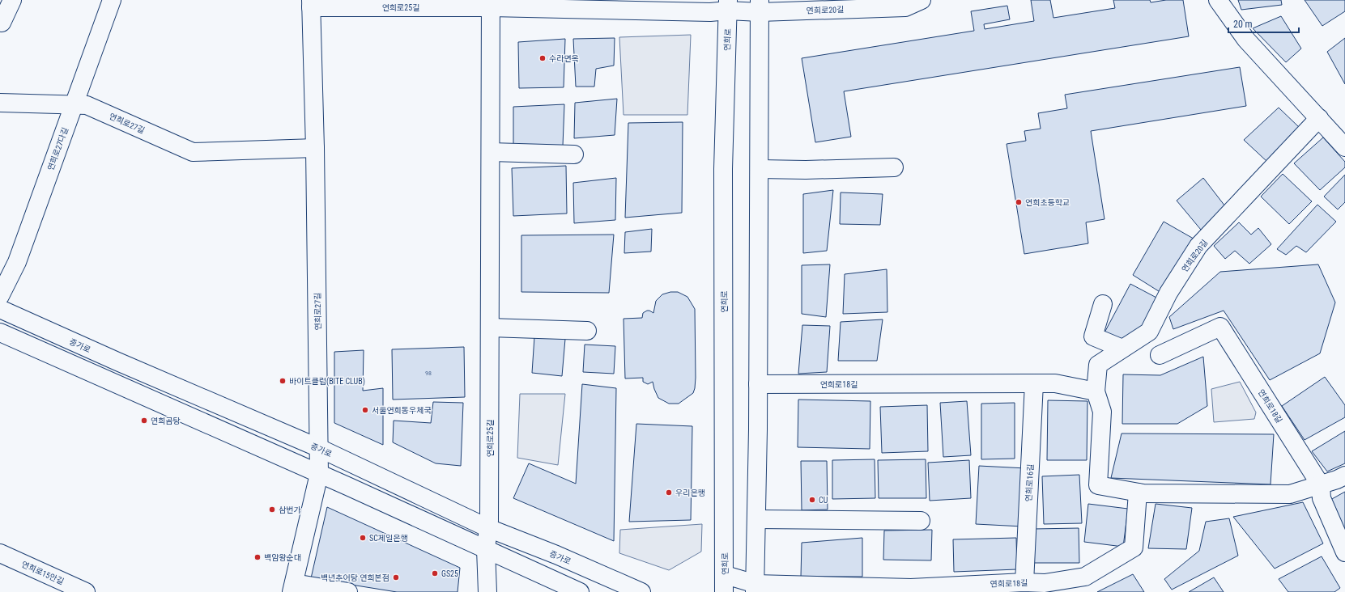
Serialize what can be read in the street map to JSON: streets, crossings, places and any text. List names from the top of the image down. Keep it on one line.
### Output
{"streets":{"street":["연희로25길","연희로20길","연희로","연희로27길","연희로27다길","증가로","연희로18길","연희로16길","연희로15안길"]},"crossings":[["연희로25길","연희로27길"],["연희로25길","증가로"],["연희로20길","연희로"],["연희로20길","연희로18길"],["연희로","연희로18길"],["연희로27길","연희로27다길"],["연희로27길","증가로"],["연희로18길","연희로16길"]],"places":["수라면옥","연희초등학교","바이트클럽(BITE CLUB)","서울연희동우체국","연희곰탕","우리은행","CU","삼번가","SC제일은행","백암왕순대","GS25","백년추어탕 연희본점"],"house_numbers":["98"],"scale_bar":"20 m"}
